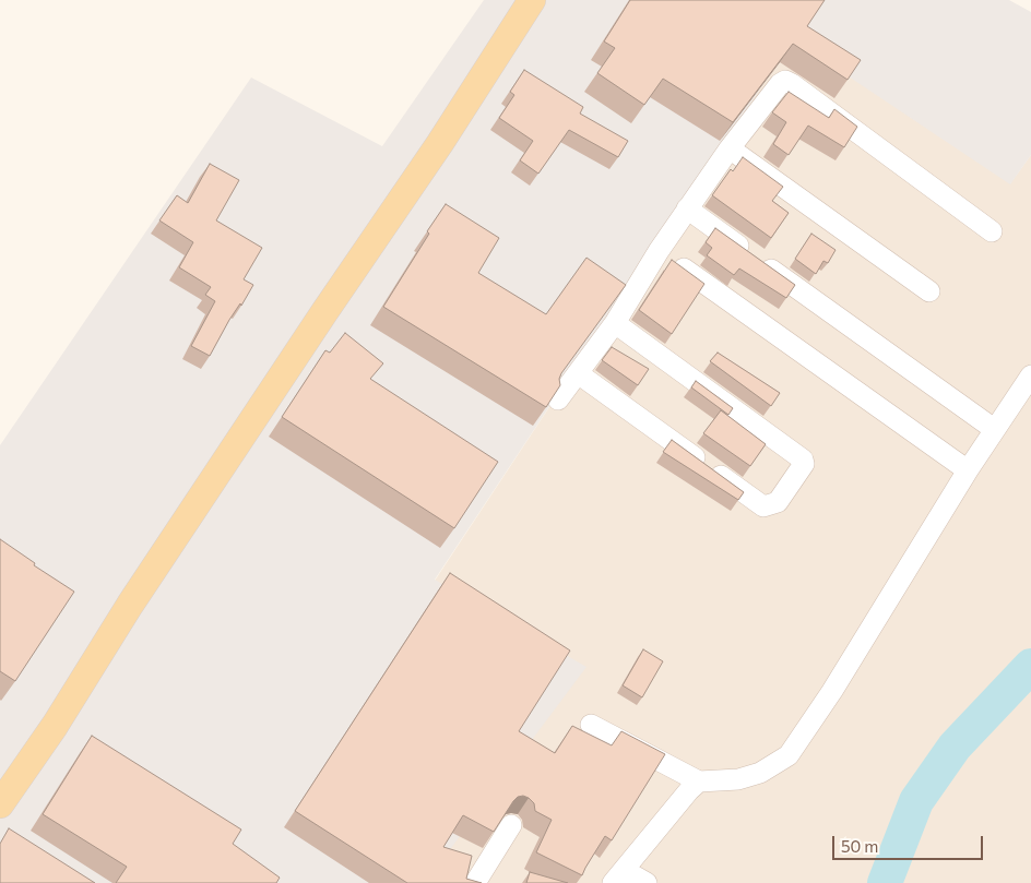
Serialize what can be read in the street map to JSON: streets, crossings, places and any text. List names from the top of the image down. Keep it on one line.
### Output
{"scale_bar":"50 m"}
